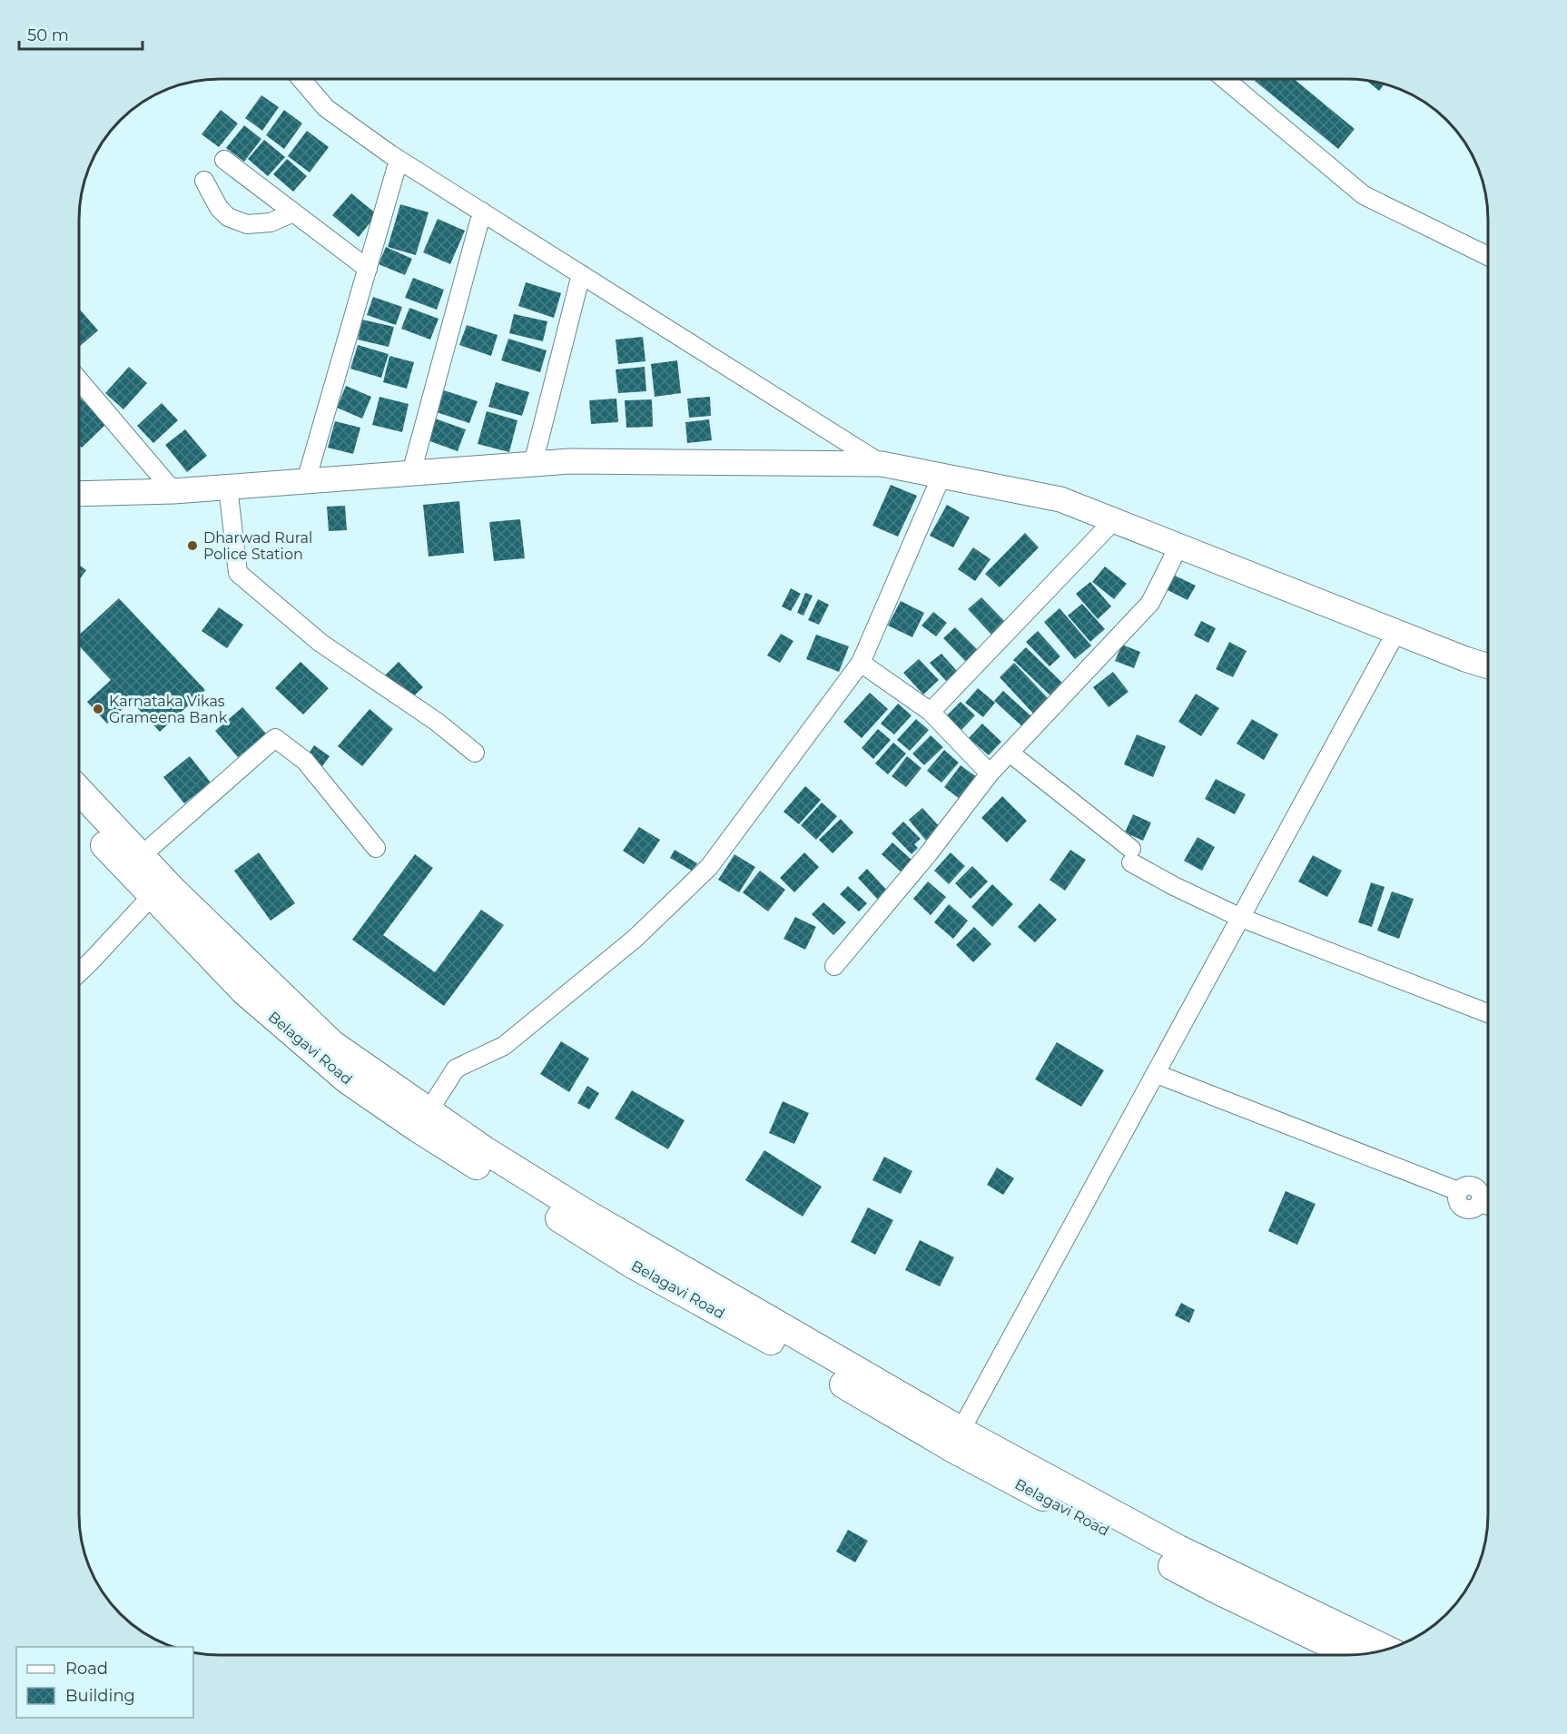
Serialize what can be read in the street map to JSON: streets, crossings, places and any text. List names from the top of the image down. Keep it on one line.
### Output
{"streets":{"main road":["Belagavi Road"]},"places":["Dharwad Rural Police Station","Karnataka Vikas Grameena Bank"],"legend":["Road","Building"],"scale_bar":"50 m"}
